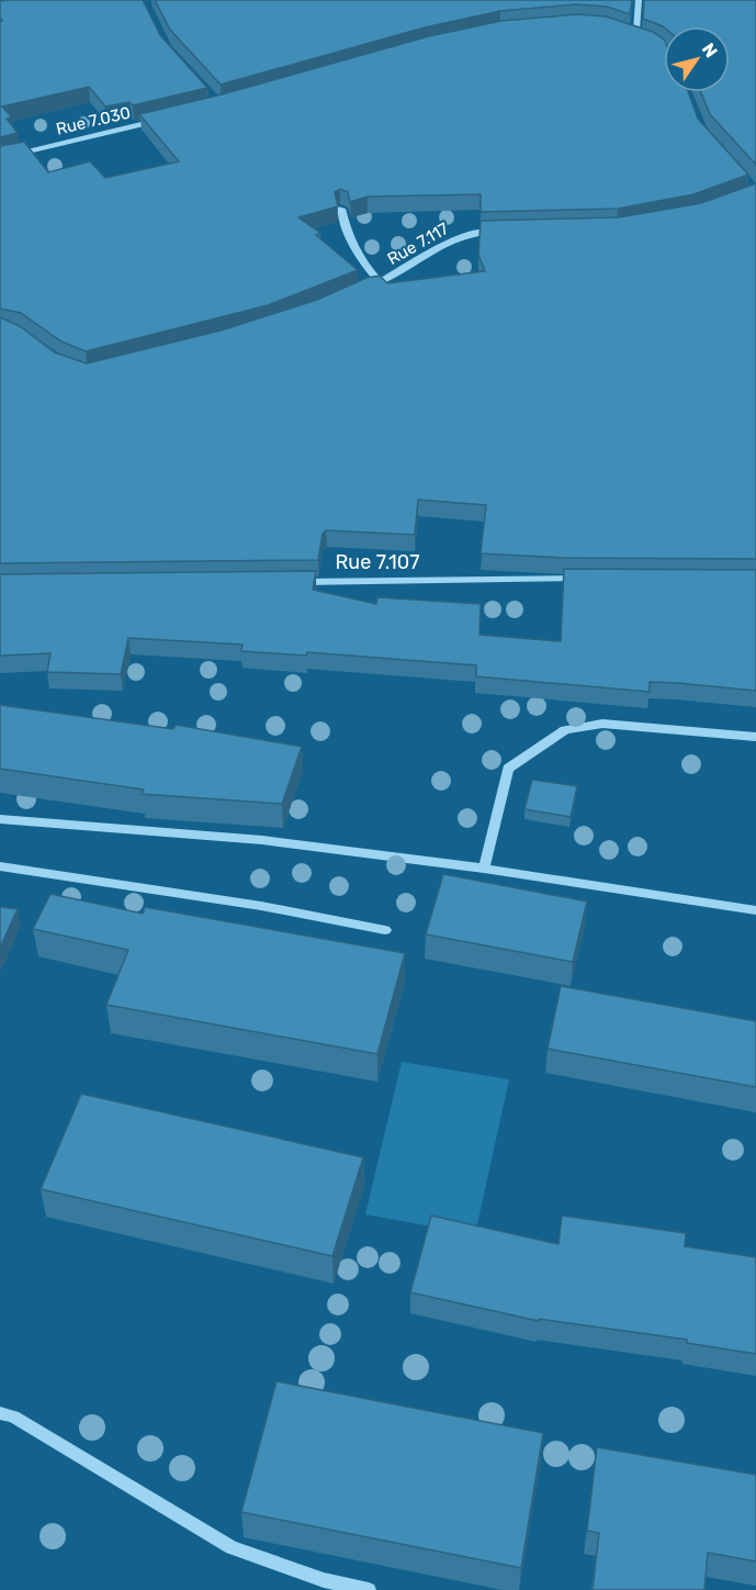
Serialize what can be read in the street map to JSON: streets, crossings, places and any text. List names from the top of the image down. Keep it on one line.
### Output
{"streets":{"street":["Rue 7.030","Rue 7.117","Rue 7.107"]},"north":"top right"}
